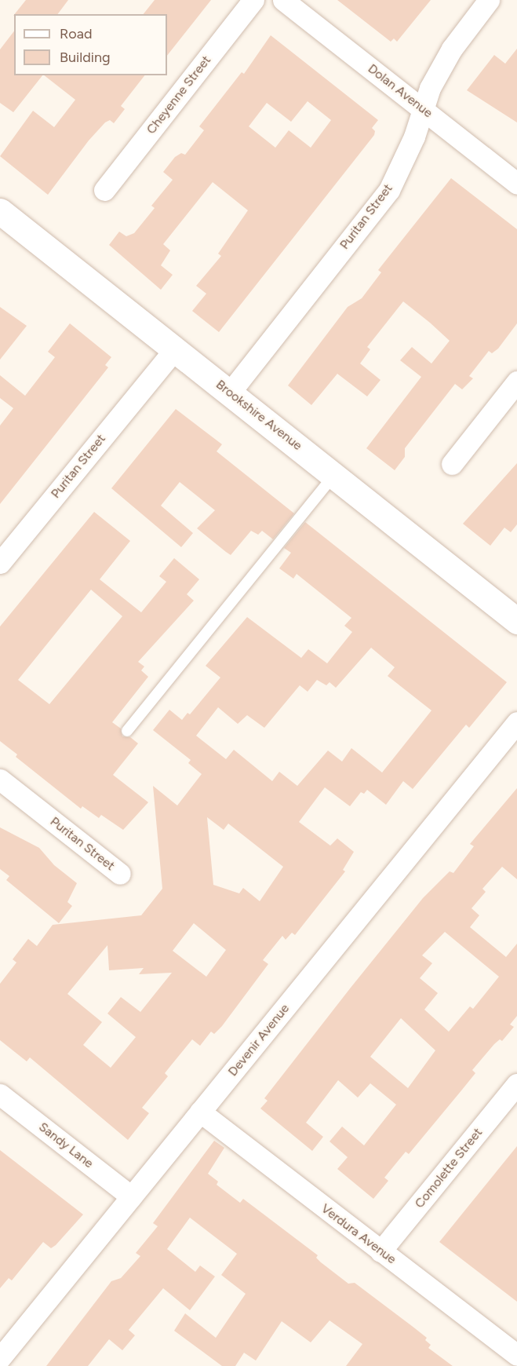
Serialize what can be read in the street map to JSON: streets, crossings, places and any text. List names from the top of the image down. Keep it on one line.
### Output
{"streets":{"street":["Dolan Avenue","Cheyenne Street","Puritan Street","Brookshire Avenue","Devenir Avenue","Sandy Lane","Comolette Street","Verdura Avenue"]},"crossings":[["Dolan Avenue","Puritan Street"],["Puritan Street","Brookshire Avenue"],["Devenir Avenue","Sandy Lane"],["Devenir Avenue","Verdura Avenue"],["Comolette Street","Verdura Avenue"]],"legend":["Road","Building"]}
